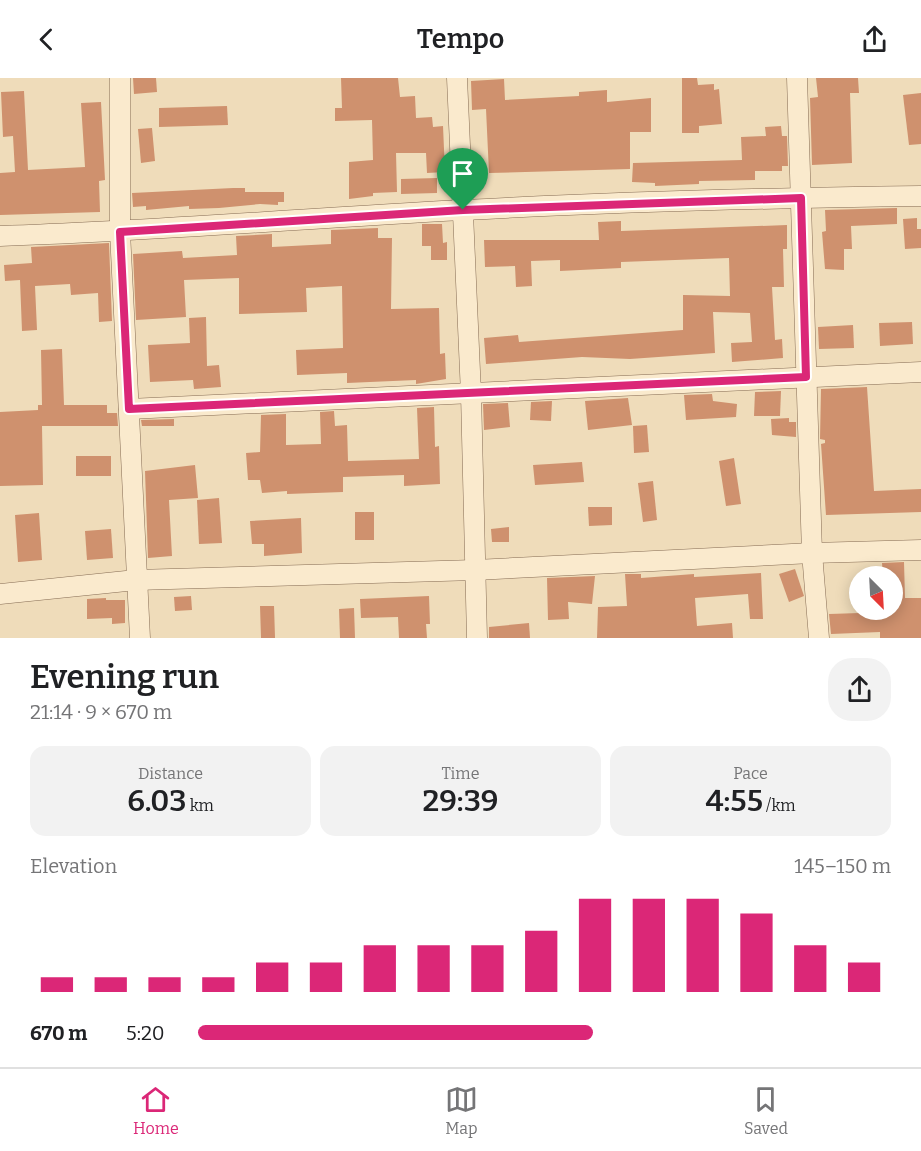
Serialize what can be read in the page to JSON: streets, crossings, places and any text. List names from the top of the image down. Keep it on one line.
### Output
{"north":"bottom right","page":{"header":"Tempo","heading":["Evening run","21:14 · 9 × 670 m"],"stats":[["Distance","6.03 km"],["Time","29:39"],["Pace","4:55 /km"]],"chart":["Elevation","145–150 m"],"list":[{"name":"670 m","note":"5:20"}],"tabs":["Home","Map","Saved"]}}
